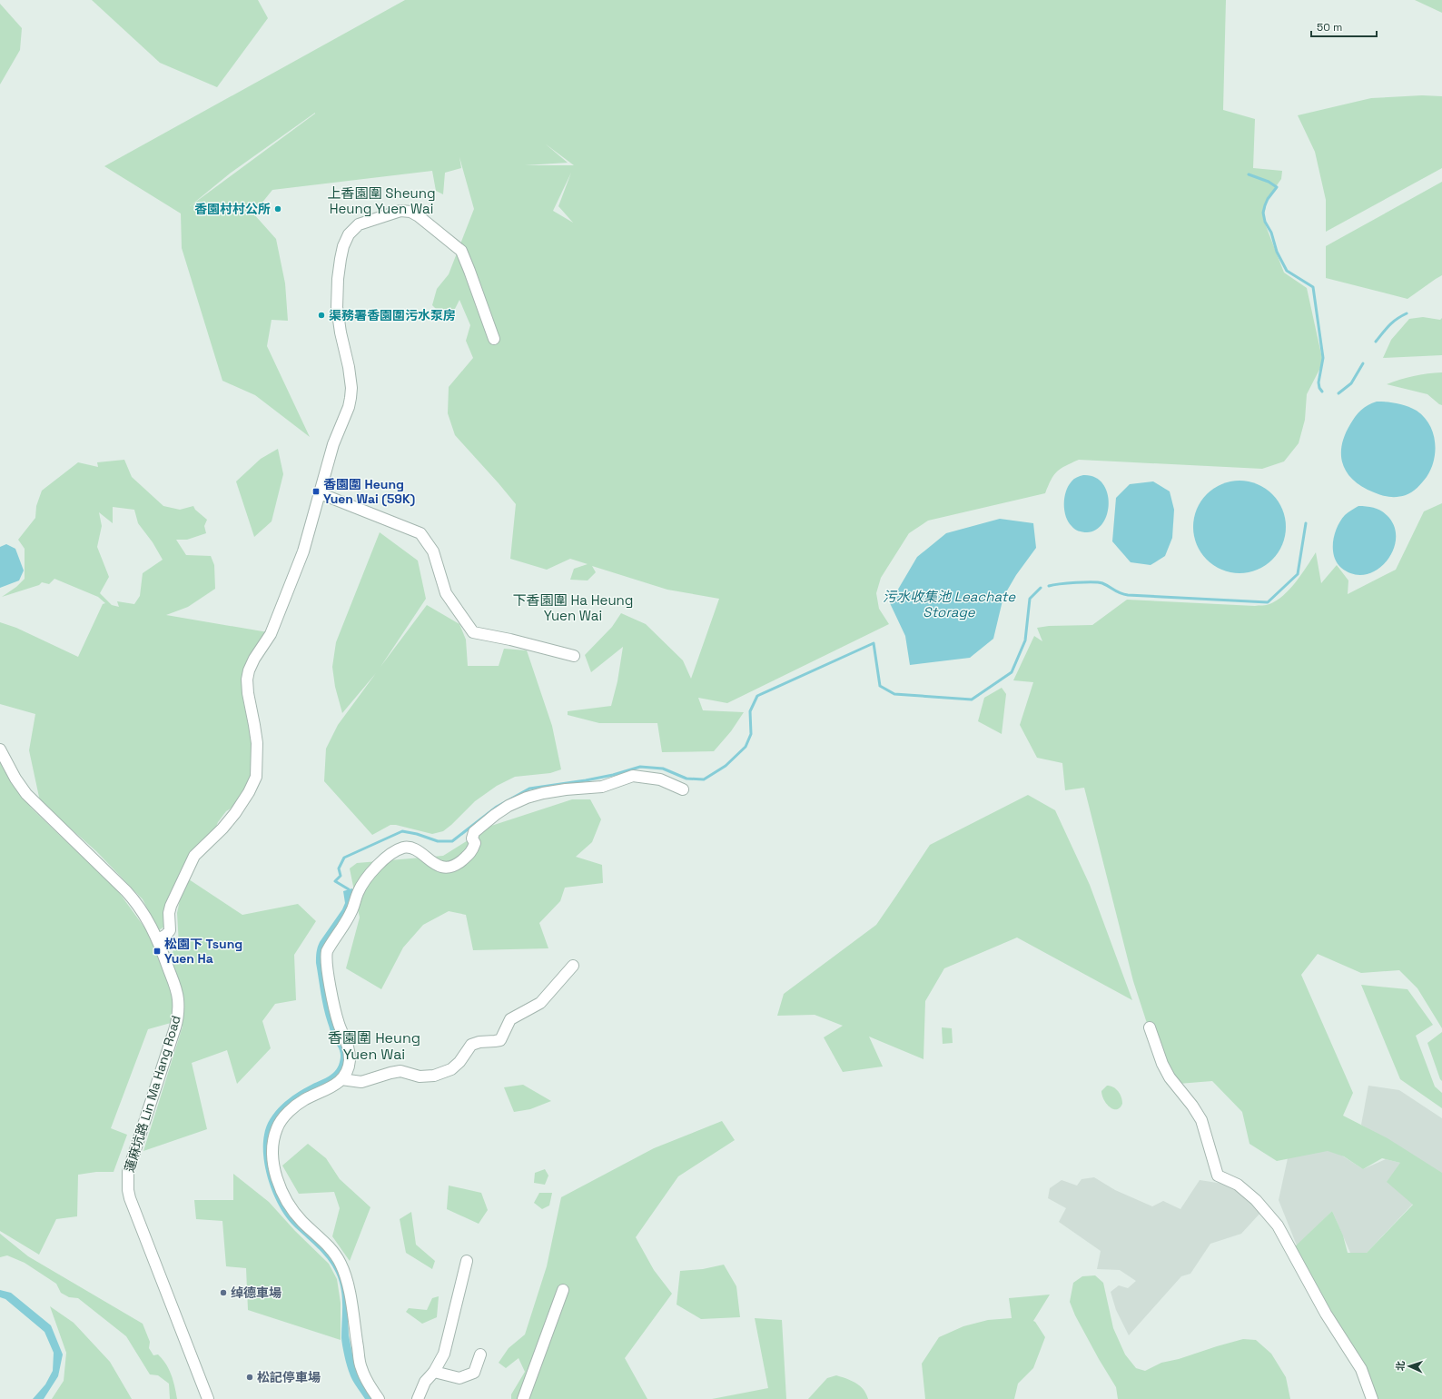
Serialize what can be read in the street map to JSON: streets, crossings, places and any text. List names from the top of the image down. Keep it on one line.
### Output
{"streets":{"street":["蓮麻坑路 Lin Ma Hang Road"]},"districts":["上香園圍 Sheung Heung Yuen Wai","下香園圍 Ha Heung Yuen Wai","香園圍 Heung Yuen Wai"],"water":["污水收集池 Leachate Storage"],"places":{"other":["香園村村公所","渠務署香園圍污水泵房","绰德車場","松記停車場"],"transit":["香園圍 Heung Yuen Wai (59K)","松園下 Tsung Yuen Ha"]},"scale_bar":"50 m","north":"left"}
